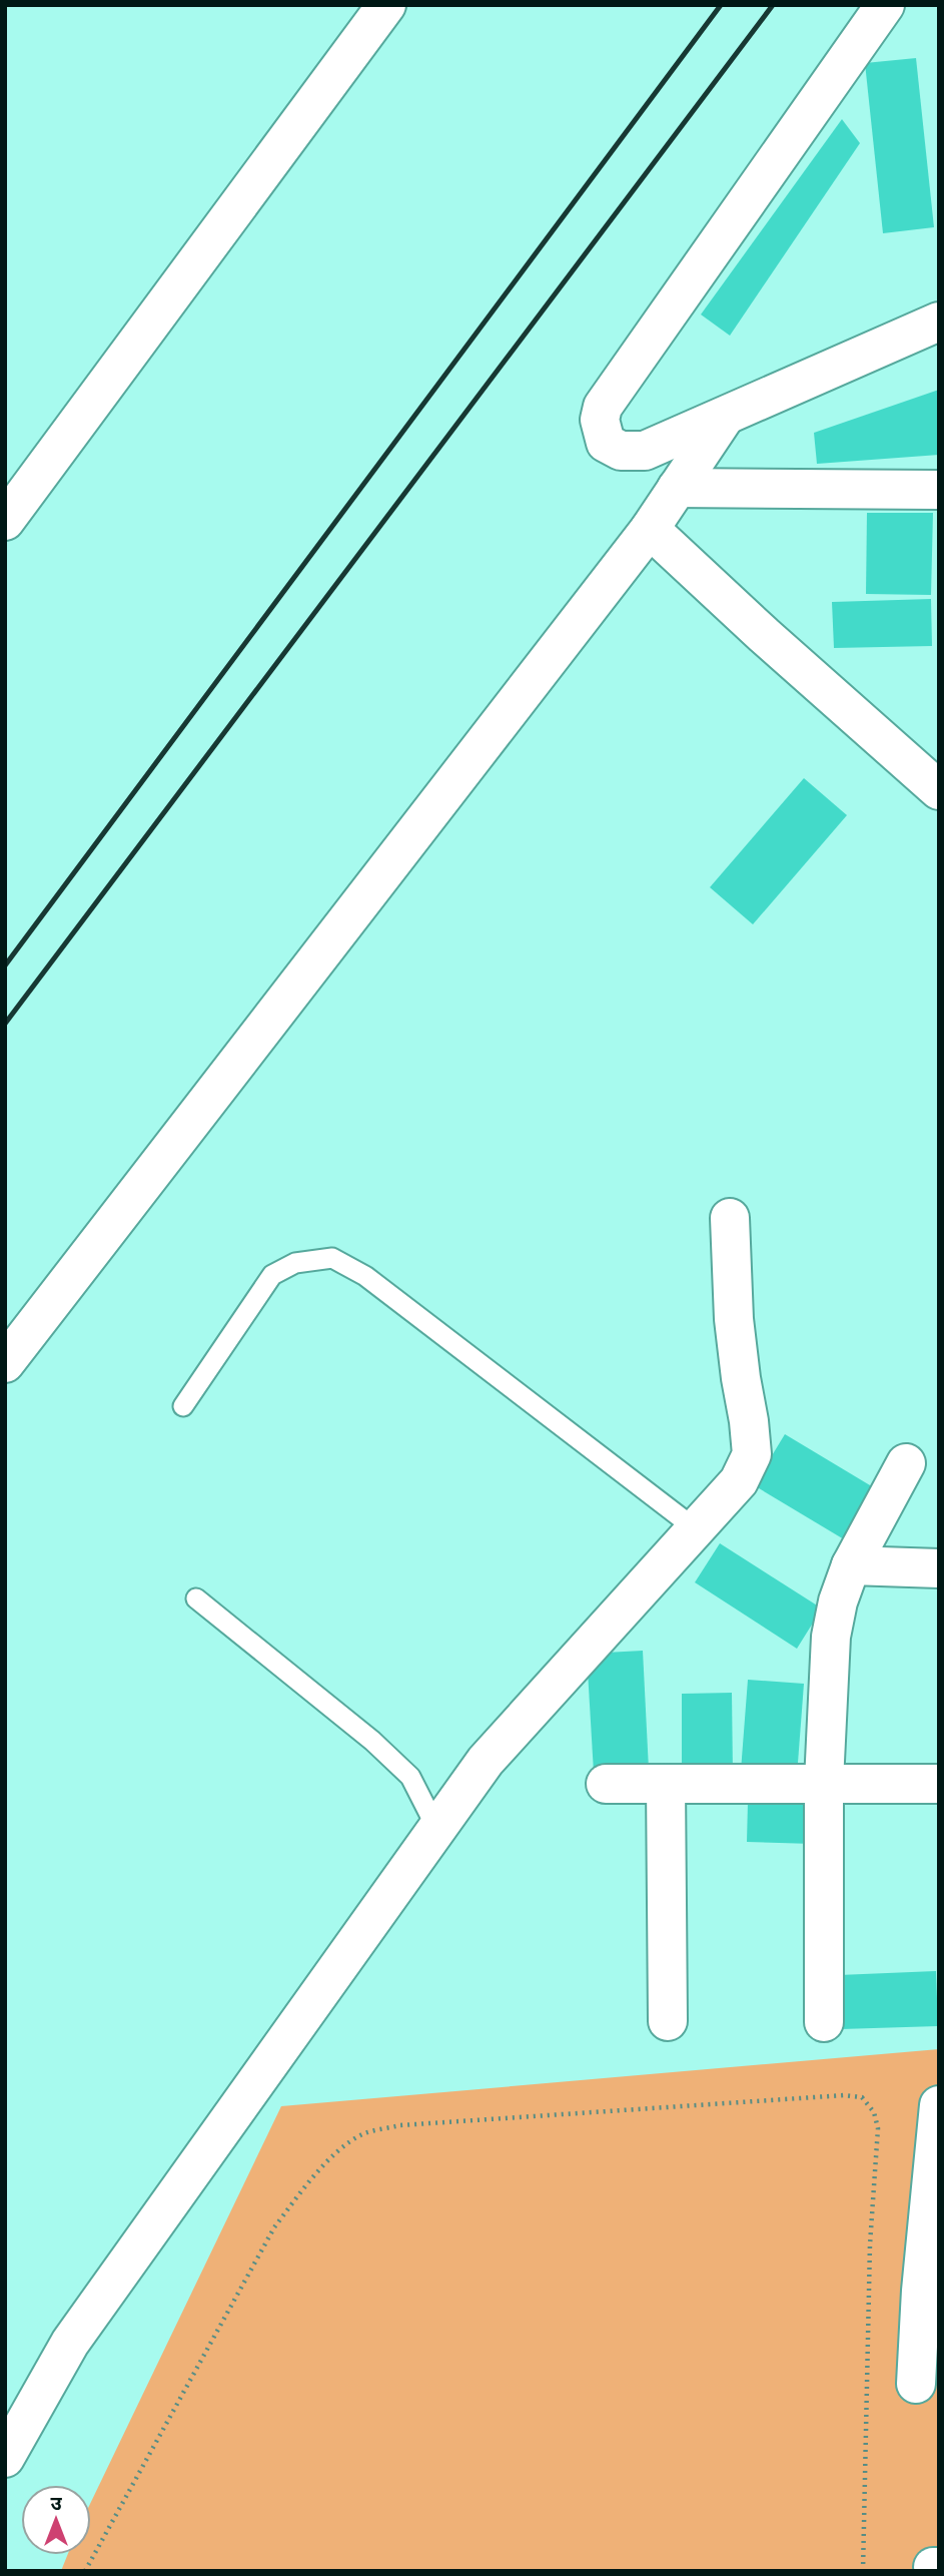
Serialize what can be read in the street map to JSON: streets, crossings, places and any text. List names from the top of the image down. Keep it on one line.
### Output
{"north":"top"}
